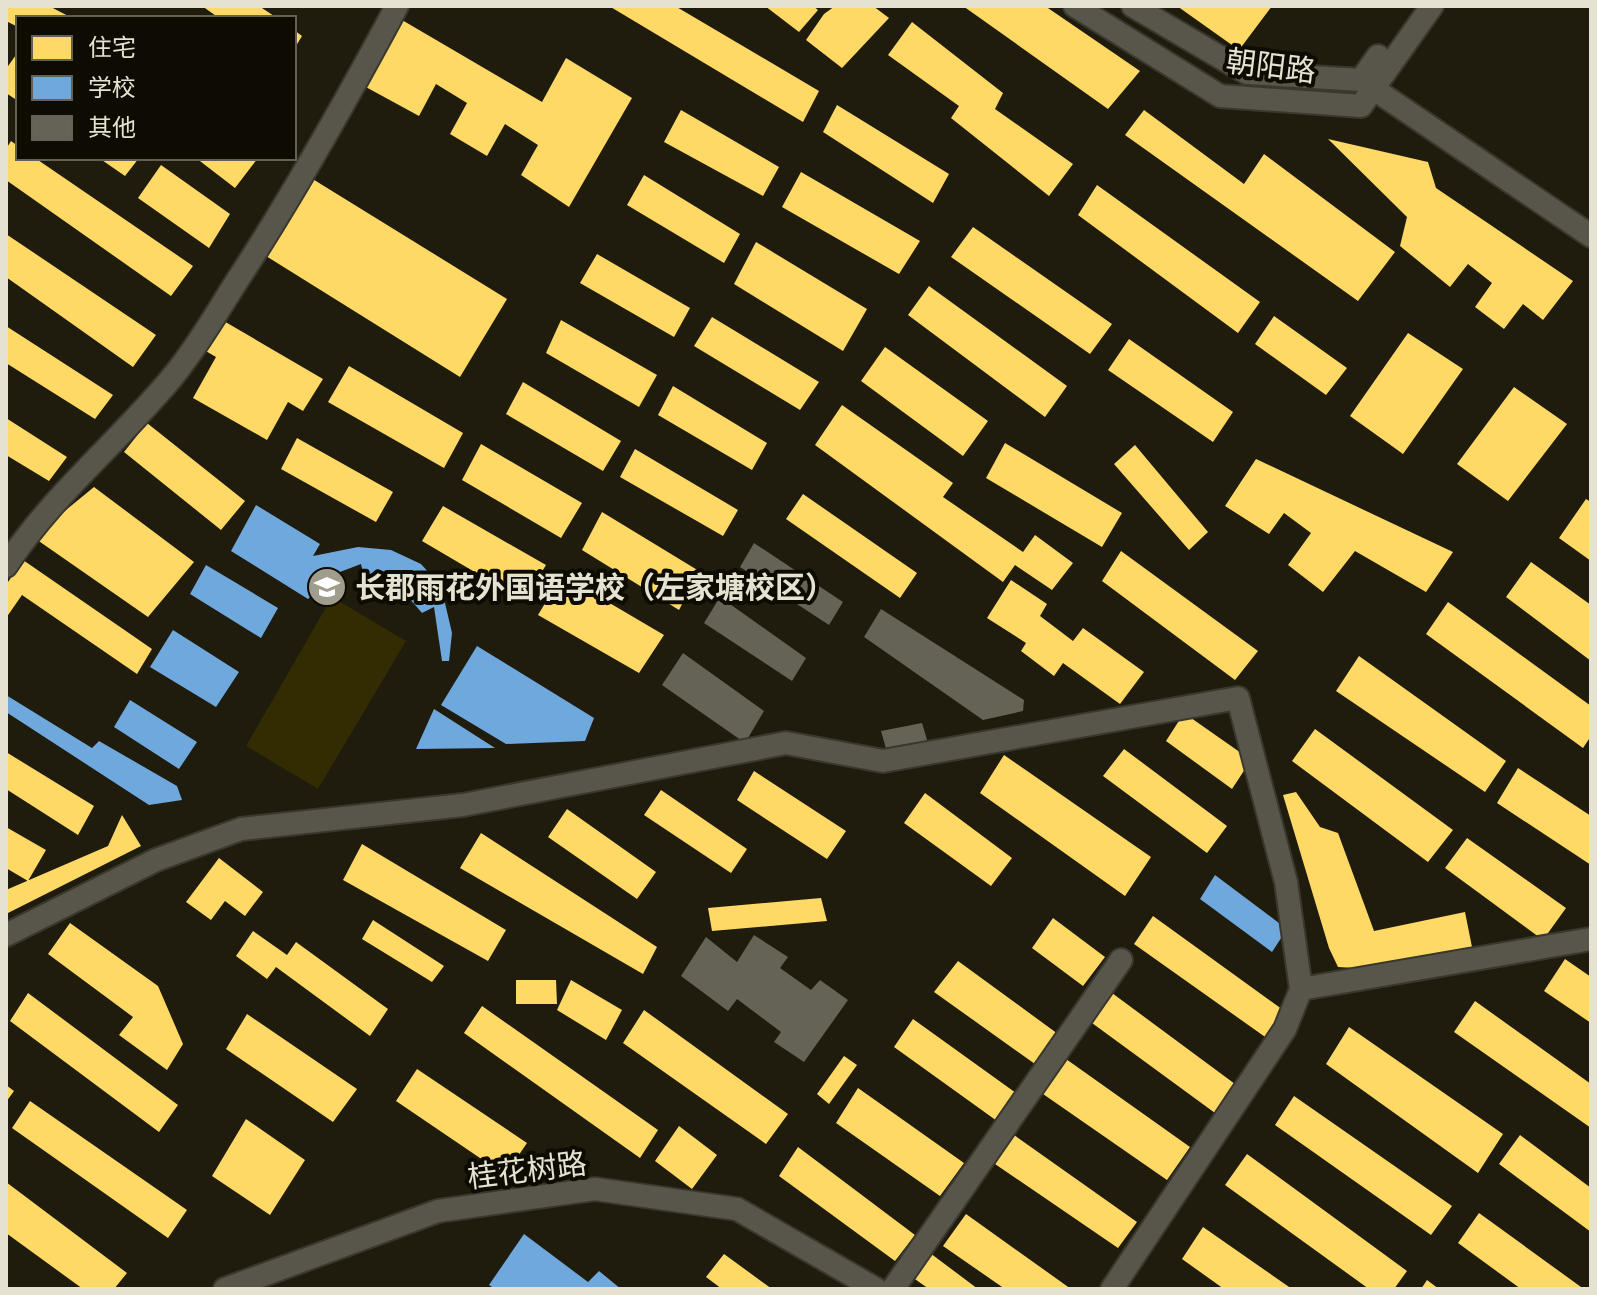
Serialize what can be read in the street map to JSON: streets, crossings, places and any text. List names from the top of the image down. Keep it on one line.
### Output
{"streets":{"street":["朝阳路","桂花树路"]},"places":{"school or university":["长郡雨花外国语学校（左家塘校区）"]},"legend":["住宅","学校","其他"]}
